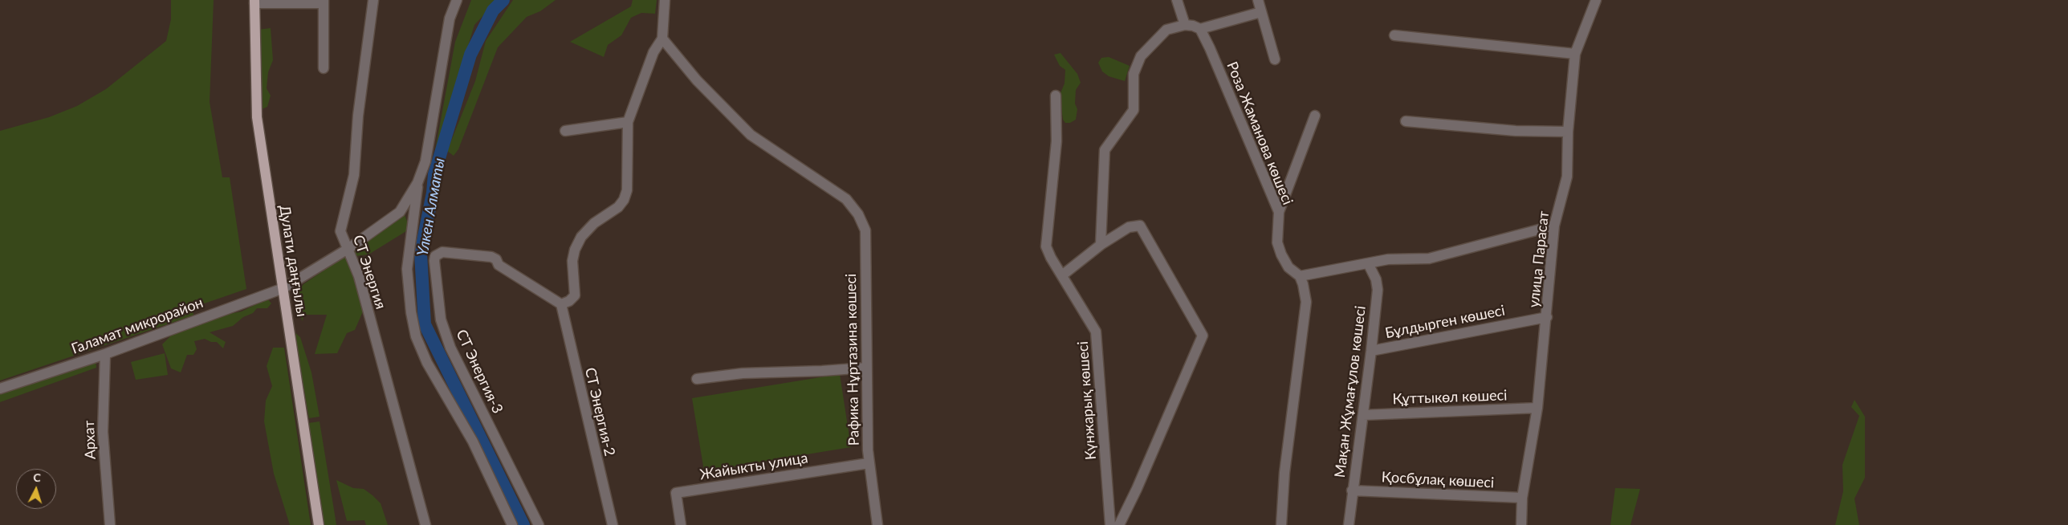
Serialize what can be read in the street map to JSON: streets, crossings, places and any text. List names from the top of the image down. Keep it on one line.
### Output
{"streets":{"main road":["Дулати даңғылы"],"street":["Роза Жаманова көшесі","улица Парасат","СТ Энергия","Бұлдырген көшесі","Галамат микрорайон","Рафика Нұртазина көшесі","СТ Энергия-3","Мақан Жұмағұлов көшесі","Құттыкөл көшесі","Күнжарық көшесі","СТ Энергия-2","Архат","Жайыкты улица","Қосбұлақ көшесі"]},"crossings":[["улица Парасат","Бұлдырген көшесі"],["улица Парасат","Құттыкөл көшесі"],["улица Парасат","Қосбұлақ көшесі"],["Дулати даңғылы","Галамат микрорайон"],["СТ Энергия","Галамат микрорайон"],["Бұлдырген көшесі","Мақан Жұмағұлов көшесі"],["Галамат микрорайон","Архат"],["Рафика Нұртазина көшесі","Жайыкты улица"],["СТ Энергия-3","СТ Энергия-2"],["Мақан Жұмағұлов көшесі","Құттыкөл көшесі"],["Мақан Жұмағұлов көшесі","Қосбұлақ көшесі"]],"water":["Үлкен Алматы"],"north":"top"}
